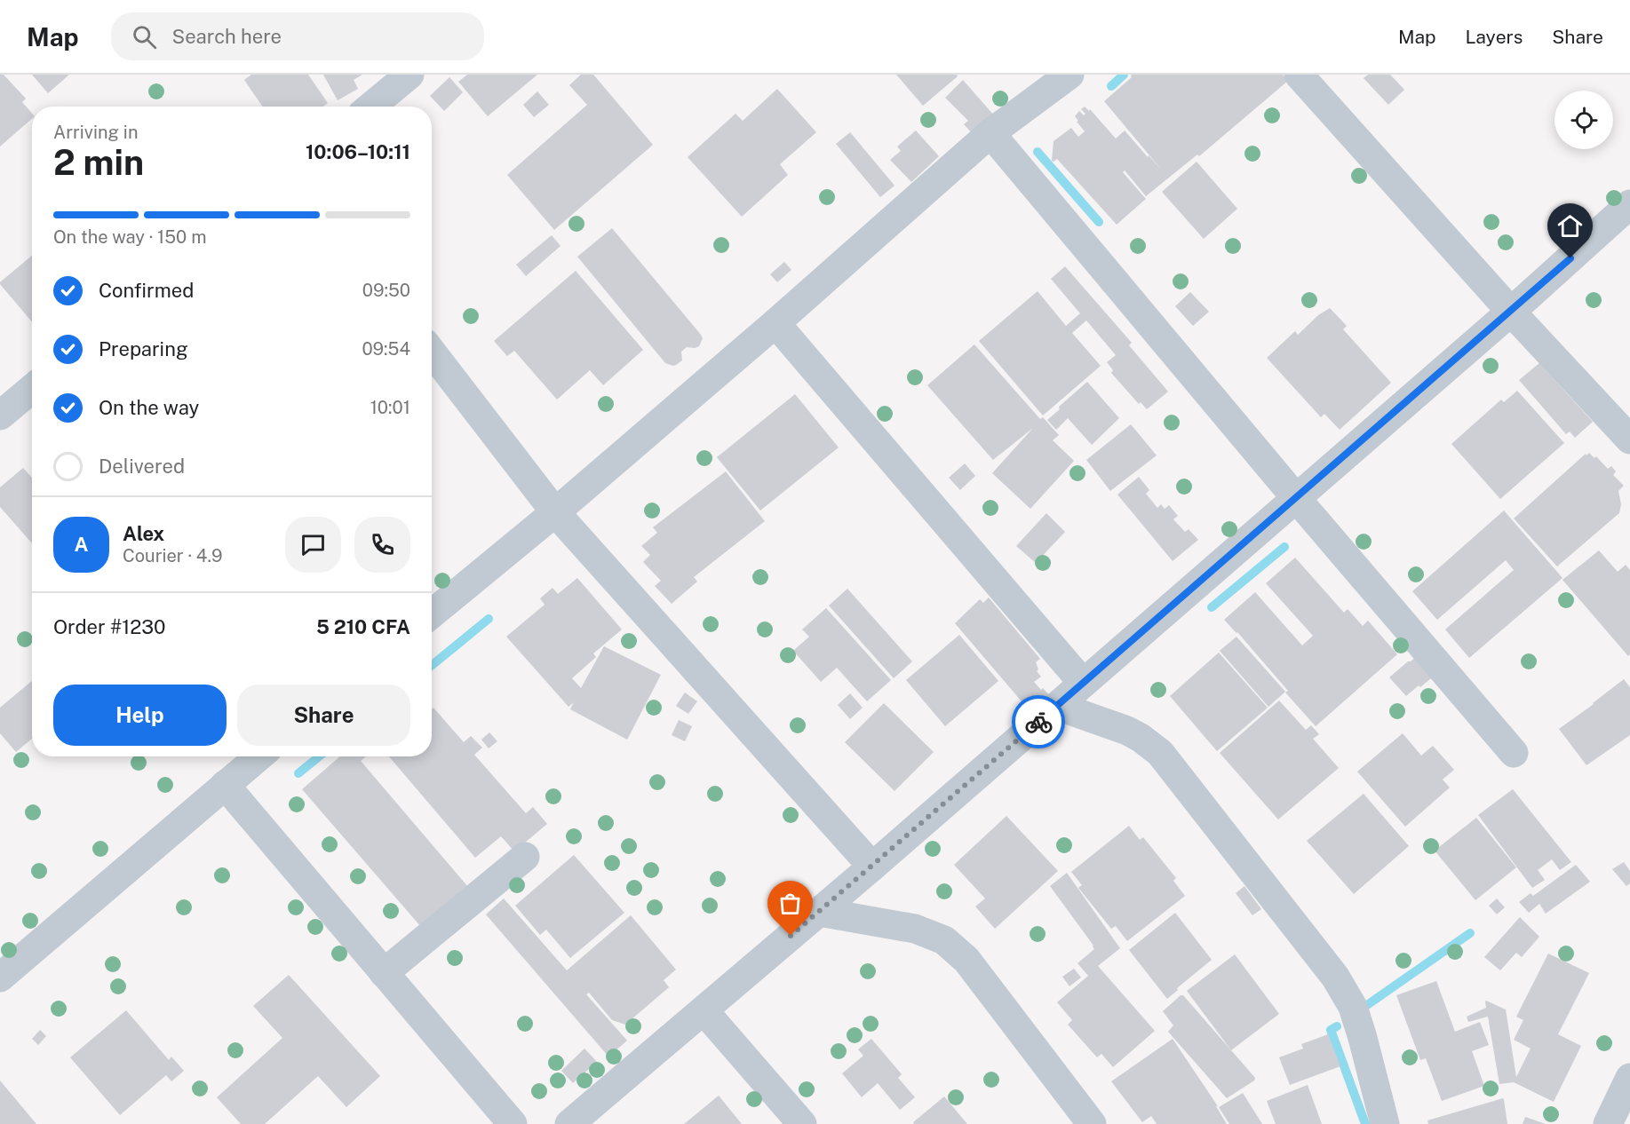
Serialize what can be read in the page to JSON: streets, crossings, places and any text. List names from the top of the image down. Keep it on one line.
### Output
{"page":{"header":"Map","search":"Search here","nav":["Map","Layers","Share"],"heading":["2 min","Arriving in","10:06–10:11"],"panel":["Alex","Courier · 4.9","Order #1230","5 210 CFA"],"bar":"On the way · 150 m","list":[["Confirmed","09:50"],["Preparing","09:54"],["On the way","10:01"],"Delivered"],"round":"A","buttons":["Help","Share"]}}
